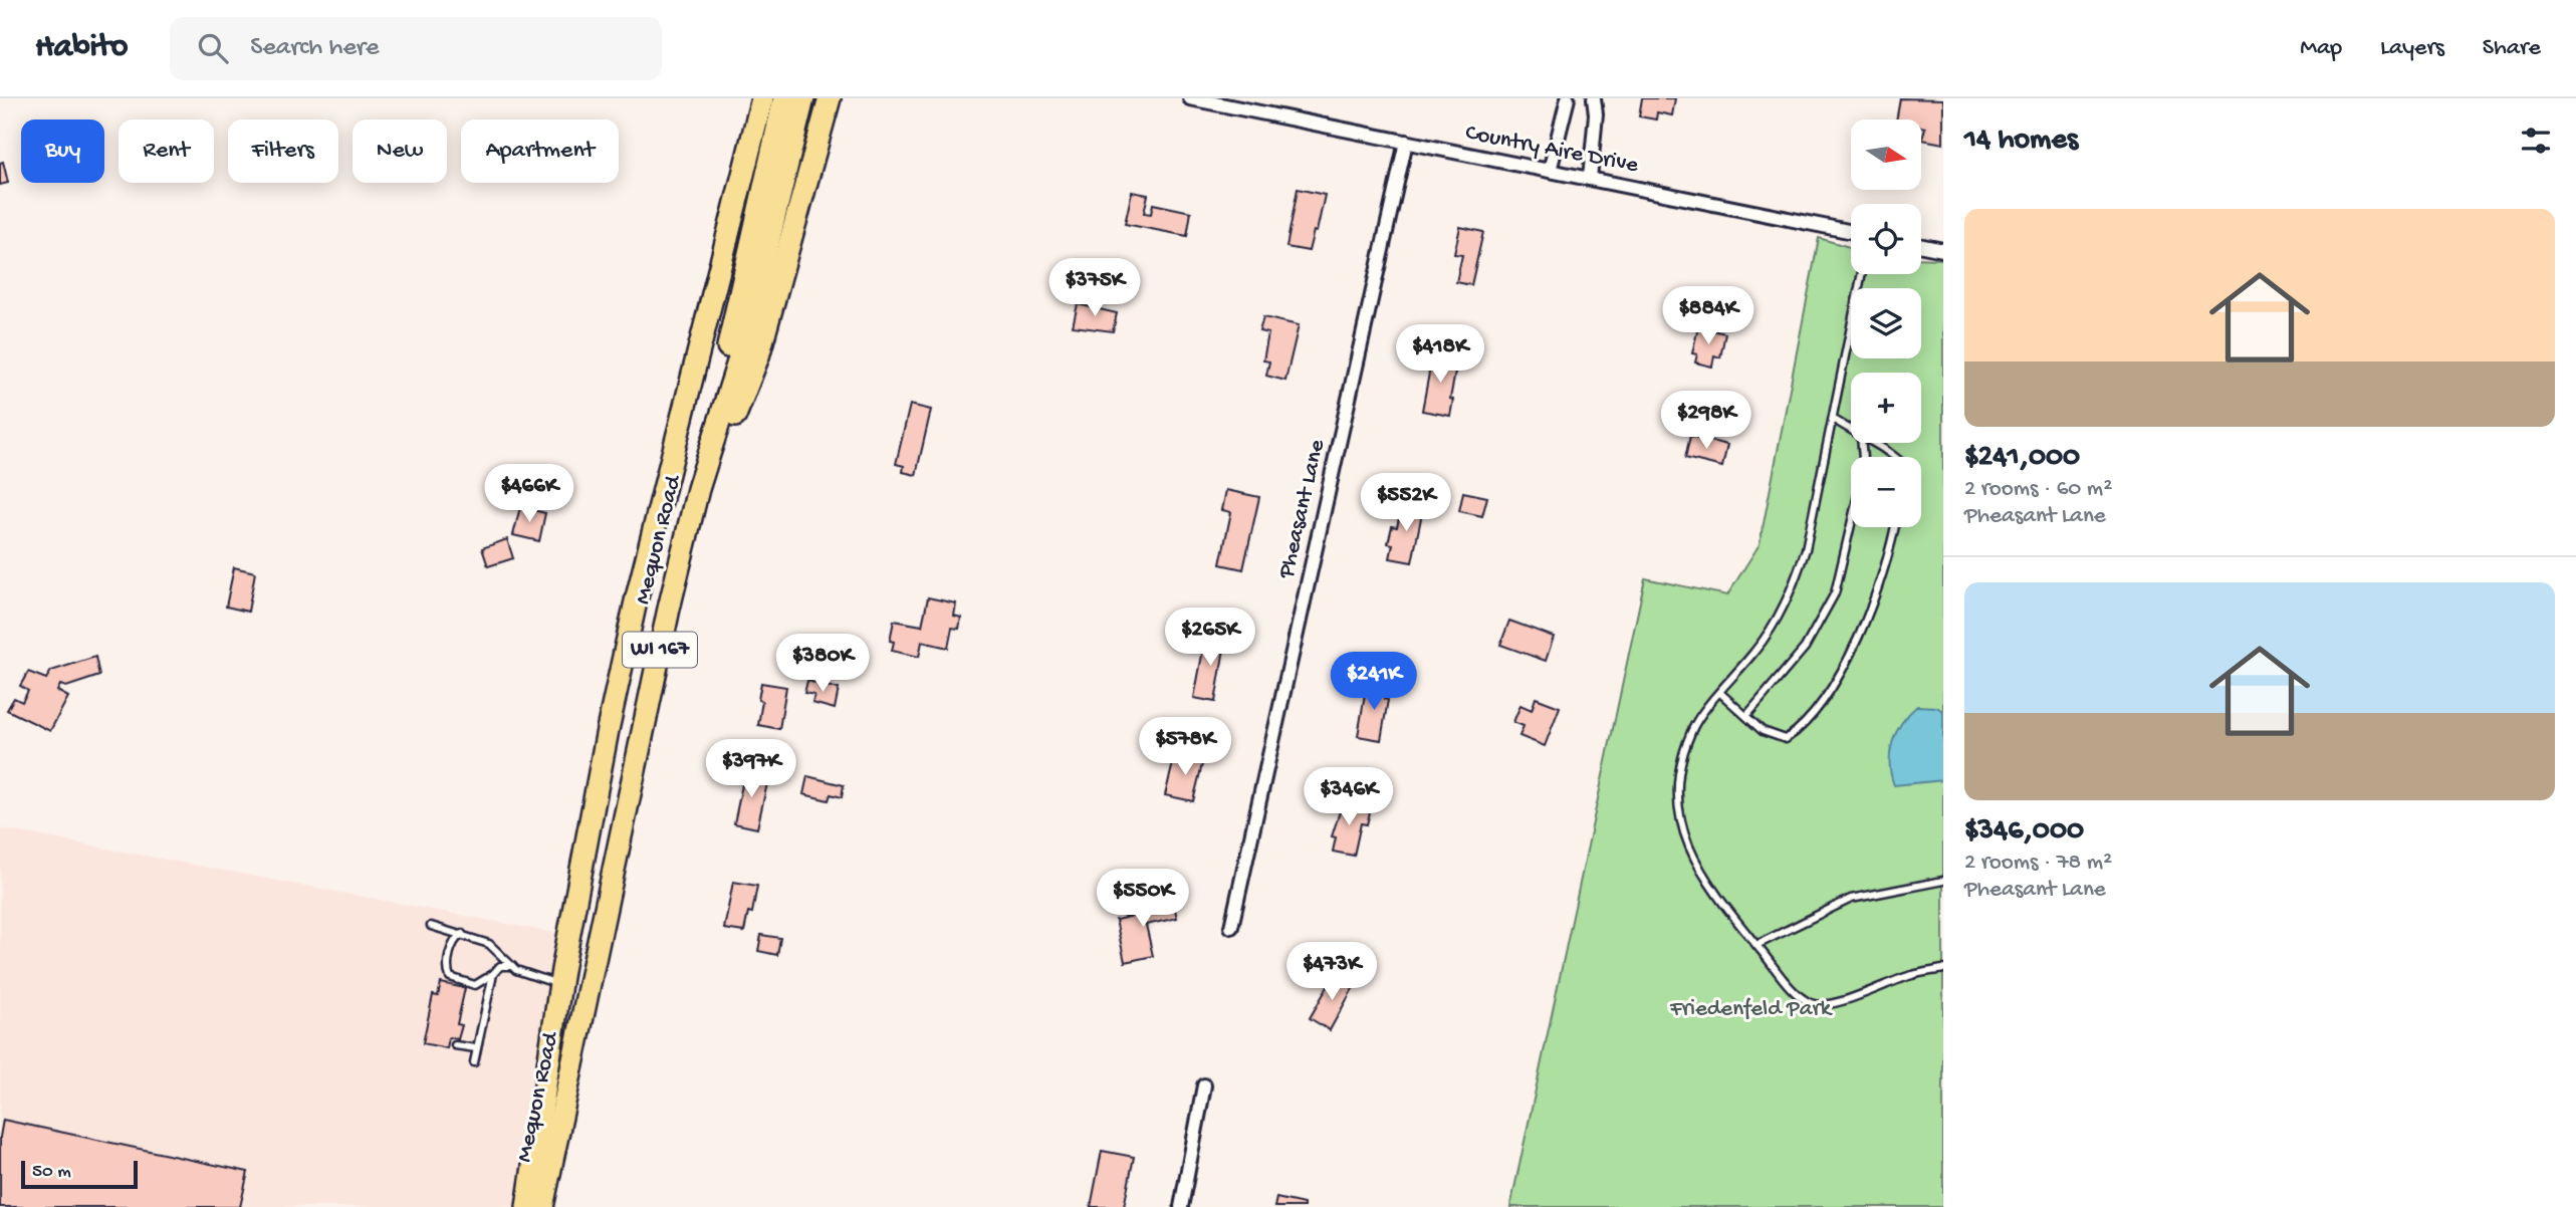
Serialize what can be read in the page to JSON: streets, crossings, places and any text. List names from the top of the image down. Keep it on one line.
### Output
{"streets":{"main road":["Mequon Road","WI 167"],"street":["Country Aire Drive","Pheasant Lane"]},"crossings":[["Country Aire Drive","Pheasant Lane"]],"parks":["Friedenfeld Park"],"scale_bar":"50 m","north":"right","page":{"header":"Habito","search":"Search here","nav":["Map","Layers","Share"],"heading":"14 homes","map_buttons":["+","−"],"chip":["Buy","Rent","Filters","New","Apartment"],"list":[{"name":"$241,000","note":"2 rooms · 60 m² · Pheasant Lane"},{"name":"$346,000","note":"2 rooms · 78 m² · Pheasant Lane"}],"price":["$375K","$884K","$418K","$298K","$466K","$552K","$265K","$380K","$241K","$578K","$397K","$346K","$550K","$473K"],"scale":"50 m"}}
